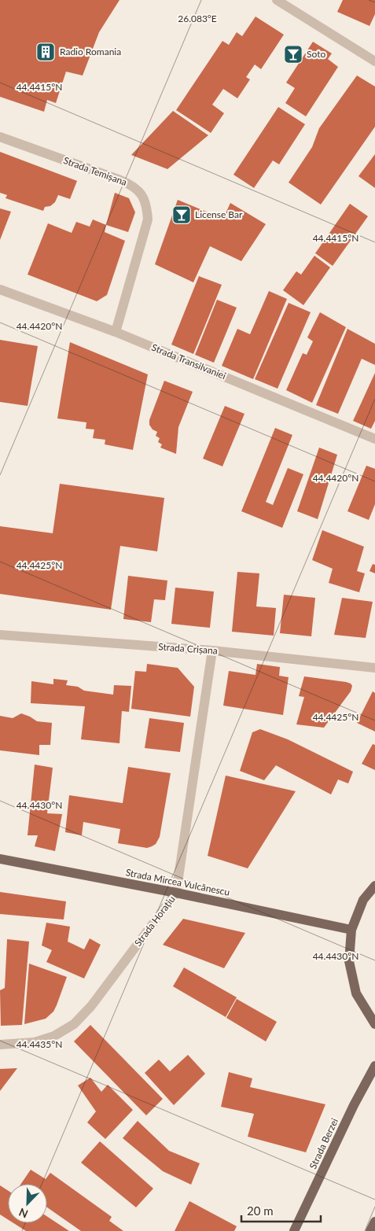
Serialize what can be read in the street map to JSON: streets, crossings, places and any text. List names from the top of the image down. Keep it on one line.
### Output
{"streets":{"main road":["Strada Mircea Vulcănescu","Strada Berzei"],"street":["Strada Temișana","Strada Transilvaniei","Strada Crișana","Strada Horațiu"]},"crossings":[["Strada Temișana","Strada Transilvaniei"],["Strada Crișana","Strada Horațiu"],["Strada Mircea Vulcănescu","Strada Horațiu"]],"places":{"building":["Radio Romania"],"bar":["Soto","License Bar"]},"scale_bar":"20 m","north":"bottom left","coordinates":["26.083°E","44.4415°N","44.4420°N","44.4425°N","44.4430°N","44.4435°N"]}
